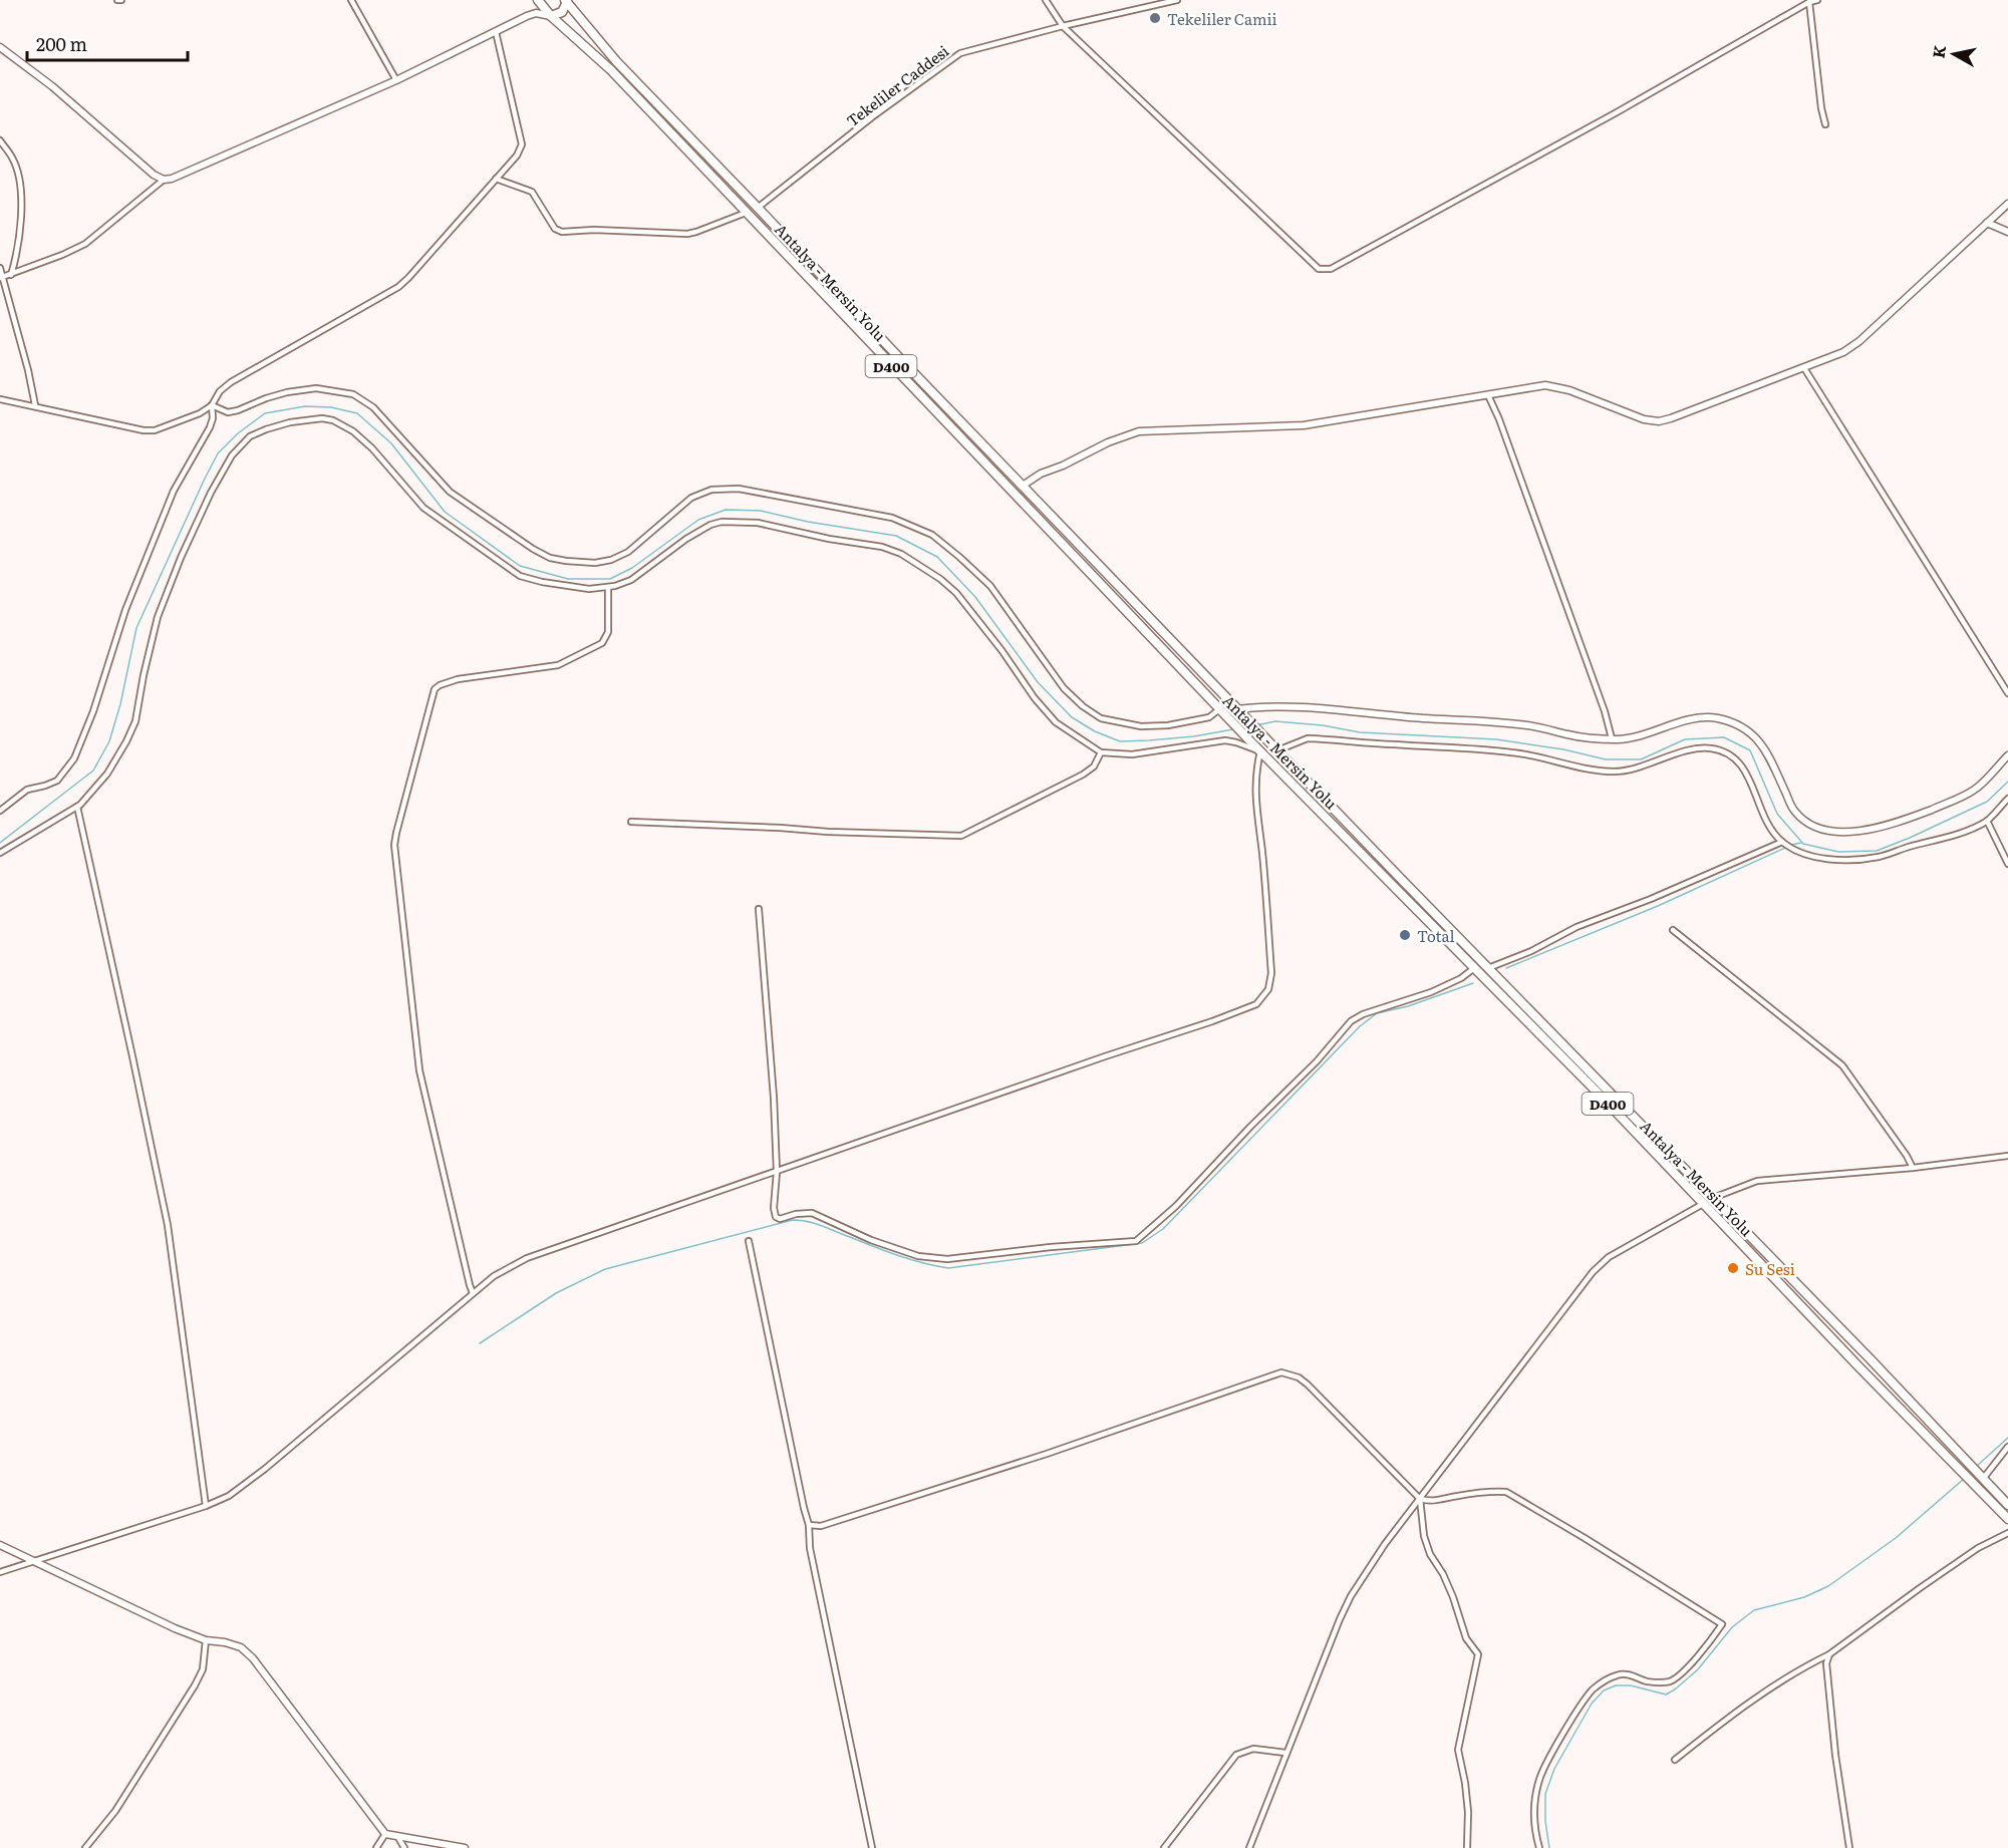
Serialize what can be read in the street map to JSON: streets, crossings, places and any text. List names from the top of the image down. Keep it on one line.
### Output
{"streets":{"highway":["Antalya - Mersin Yolu","D400"],"street":["Tekeliler Caddesi"]},"crossings":[["Tekeliler Caddesi","Antalya - Mersin Yolu"]],"places":["Tekeliler Camii","Total","Su Sesi"],"scale_bar":"200 m","north":"left"}
